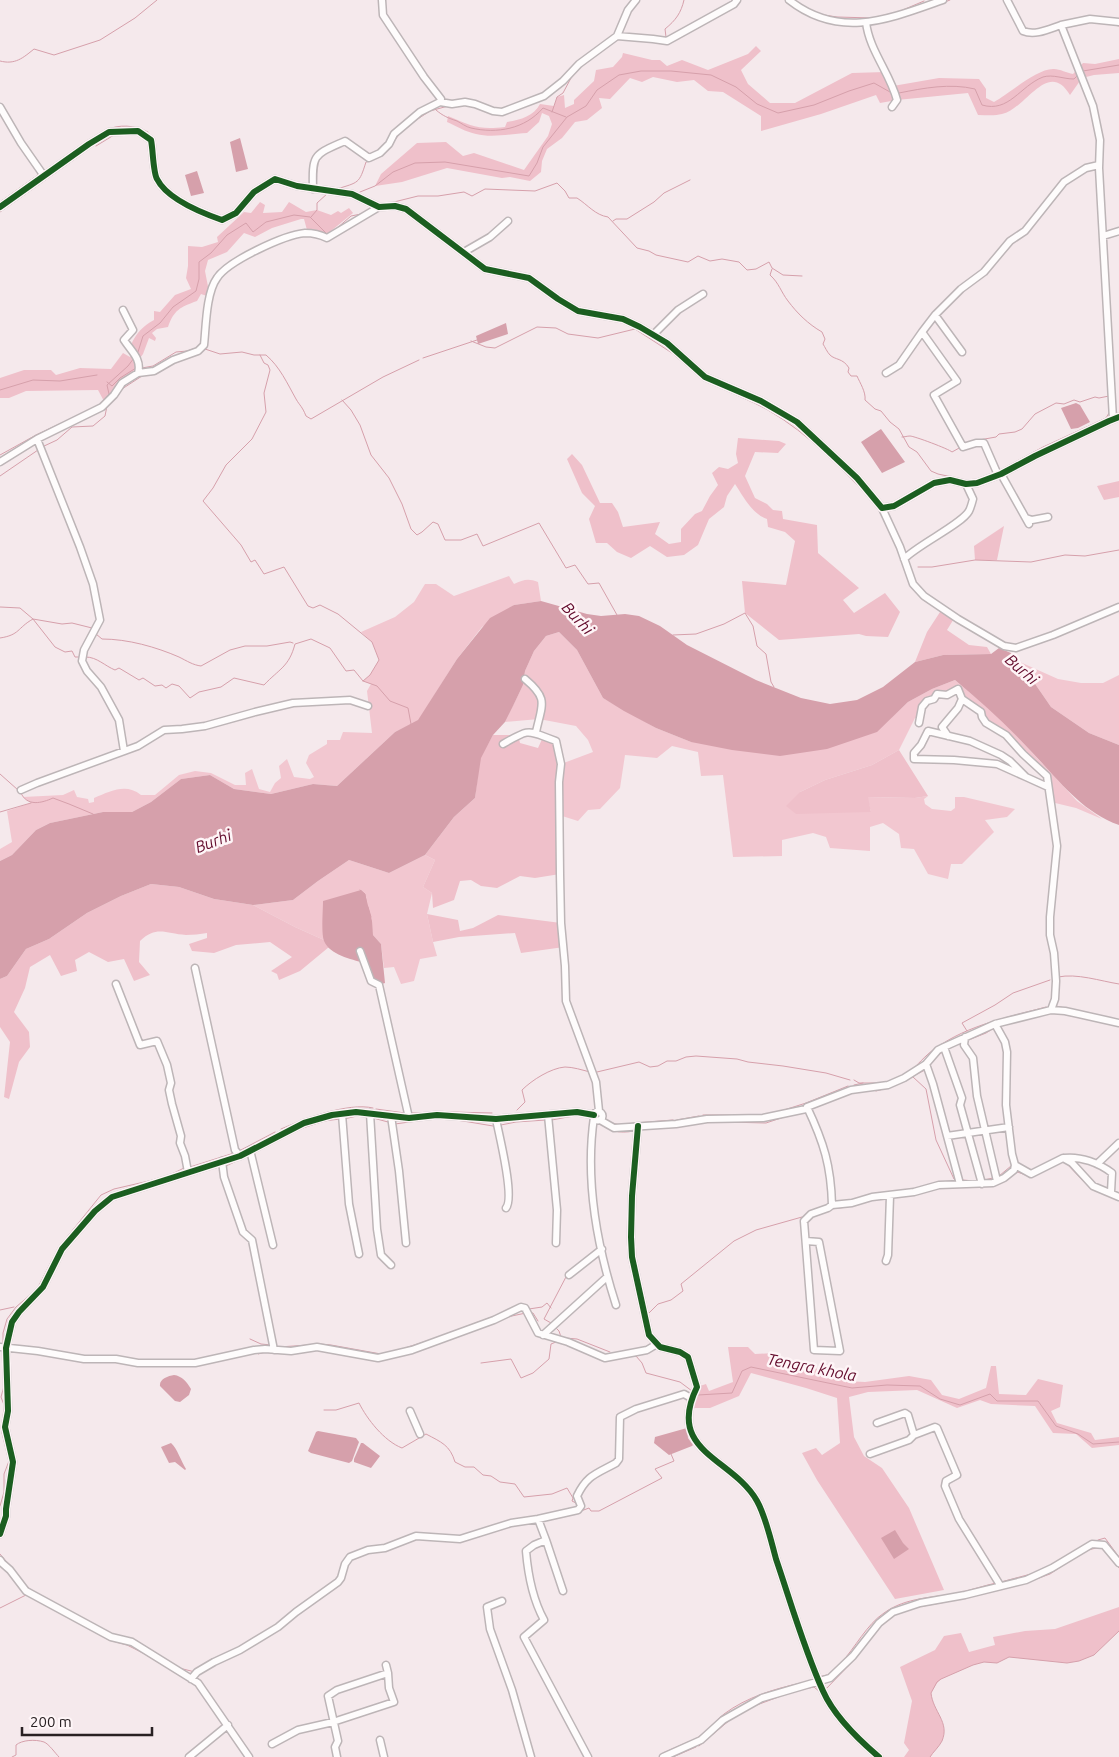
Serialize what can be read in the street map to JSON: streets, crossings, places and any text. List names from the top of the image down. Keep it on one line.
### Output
{"water":["Burhi","Tengra khola"],"scale_bar":"200 m"}
